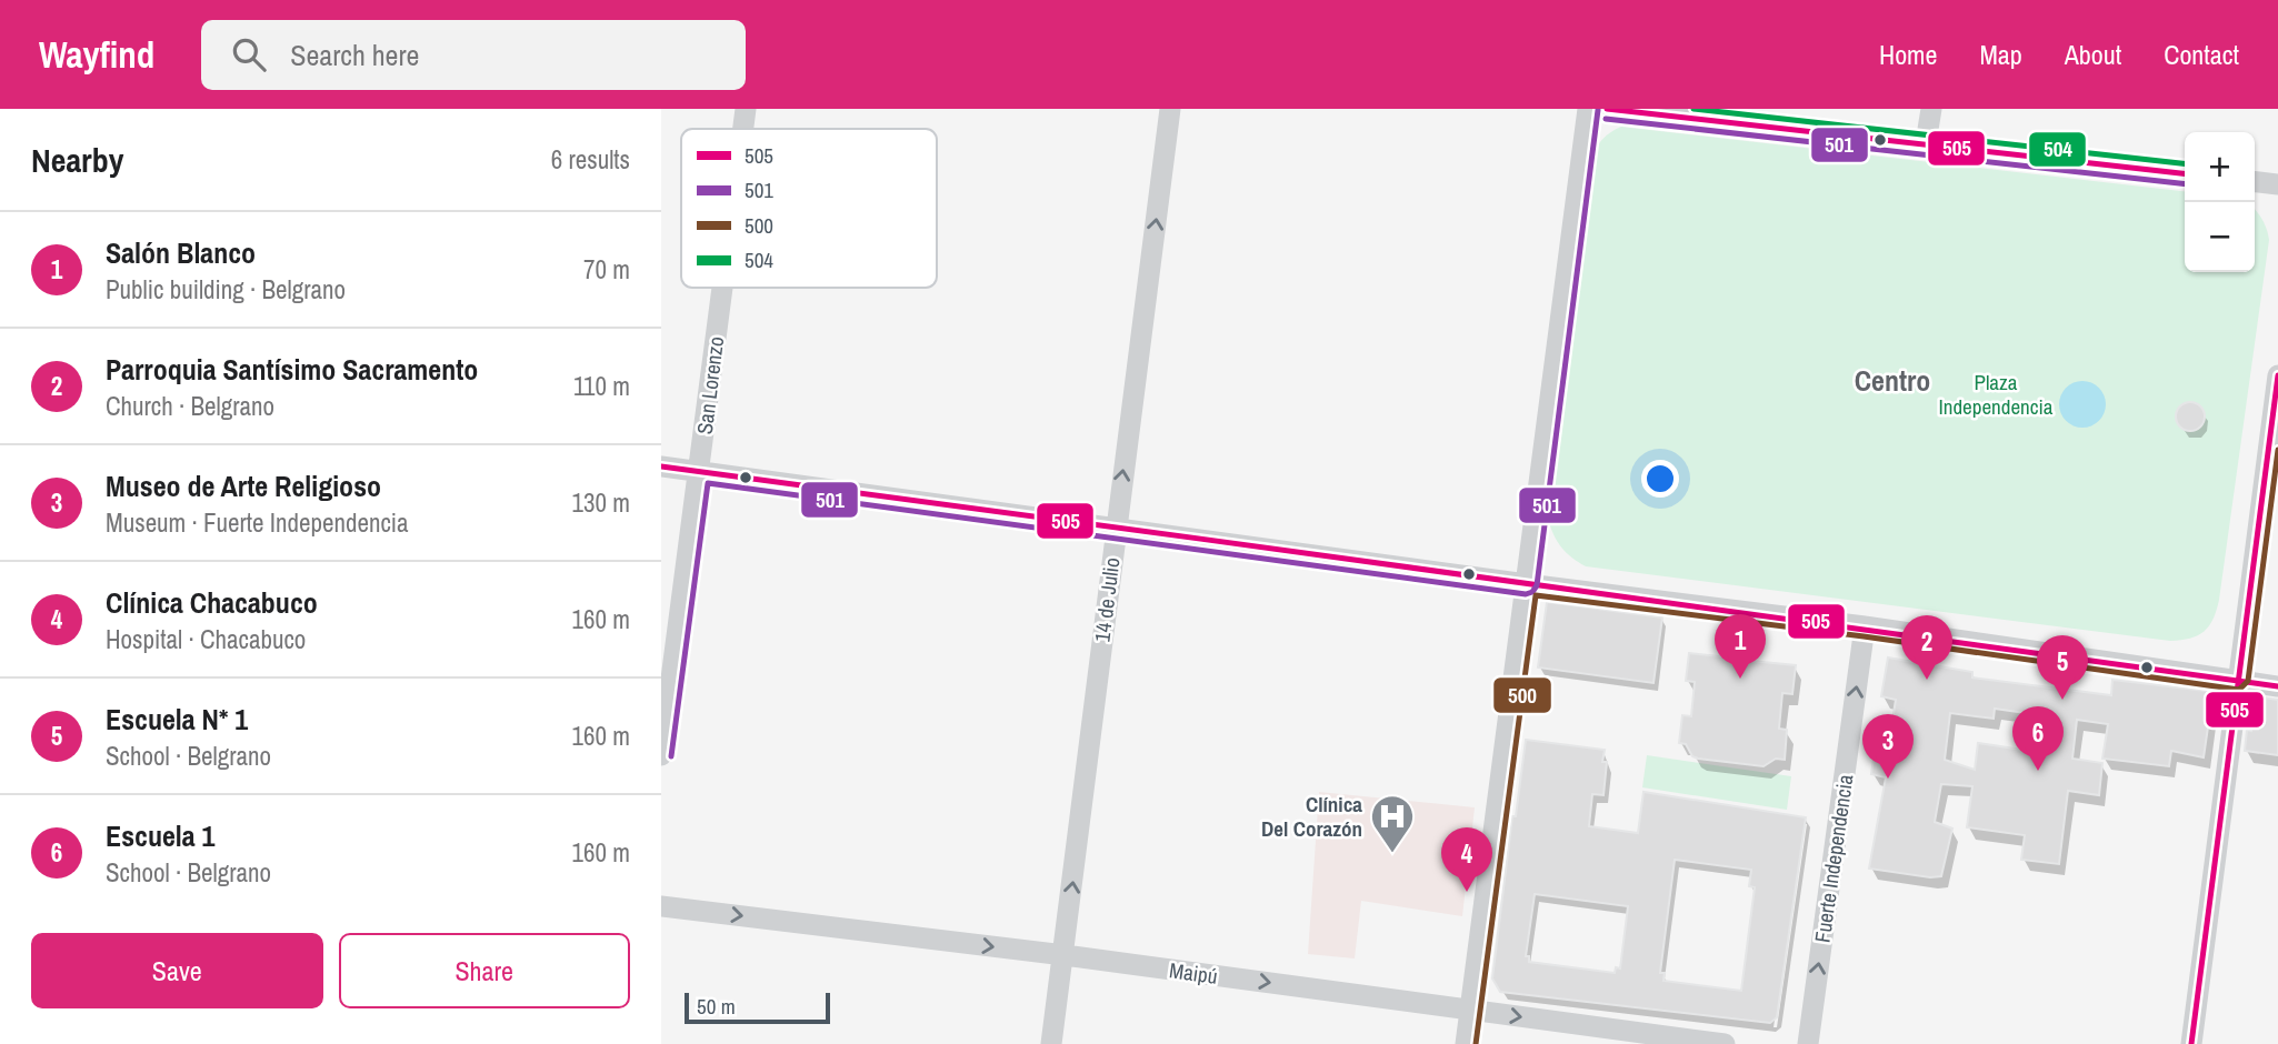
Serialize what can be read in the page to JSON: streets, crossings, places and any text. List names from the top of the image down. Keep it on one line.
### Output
{"streets":{"street":["San Lorenzo","14 de Julio","Fuerte Independencia","Maipú"]},"crossings":[["14 de Julio","Maipú"]],"one_way":["14 de Julio","Fuerte Independencia","Maipú"],"districts":["Centro"],"parks":["Plaza Independencia"],"places":{"hospital":["Clínica Del Corazón"]},"lines":["transit line 505","transit line 504","transit line 501","transit line 500"],"legend":["505","501","500","504"],"scale_bar":"50 m","page":{"header":"Wayfind","search":"Search here","nav":["Home","Map","About","Contact"],"heading":["Nearby","6 results"],"map_buttons":["+","−"],"list":[{"mark":"1","name":"Salón Blanco","note":"Public building · Belgrano","value":"70 m"},{"mark":"2","name":"Parroquia Santísimo Sacramento","note":"Church · Belgrano","value":"110 m"},{"mark":"3","name":"Museo de Arte Religioso","note":"Museum · Fuerte Independencia","value":"130 m"},{"mark":"4","name":"Clínica Chacabuco","note":"Hospital · Chacabuco","value":"160 m"},{"mark":"5","name":"Escuela N* 1","note":"School · Belgrano","value":"160 m"},{"mark":"6","name":"Escuela 1","note":"School · Belgrano","value":"160 m"}],"pins":["1","2","5","6","3","4"],"buttons":["Save","Share"],"scale":"50 m"}}
